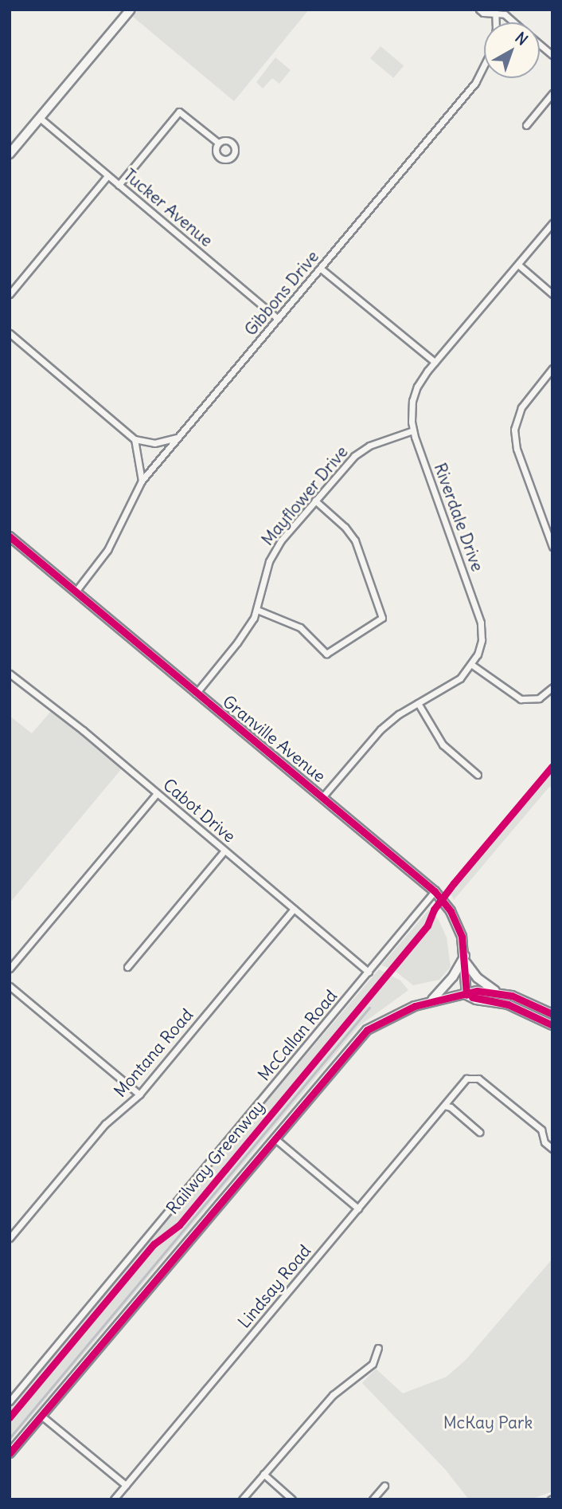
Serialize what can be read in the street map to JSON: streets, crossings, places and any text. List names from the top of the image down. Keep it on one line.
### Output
{"streets":{"main road":["Granville Avenue"],"street":["Tucker Avenue","Gibbons Drive","Mayflower Drive","Riverdale Drive","Cabot Drive","McCallan Road","Montana Road","Lindsay Road"],"cycle path":["Railway Greenway"]},"crossings":[["Tucker Avenue","Gibbons Drive"],["Gibbons Drive","Granville Avenue"],["Mayflower Drive","Riverdale Drive"],["Mayflower Drive","Granville Avenue"],["Granville Avenue","McCallan Road"],["Cabot Drive","McCallan Road"],["Cabot Drive","Montana Road"]],"parks":["McKay Park"],"north":"top right"}
